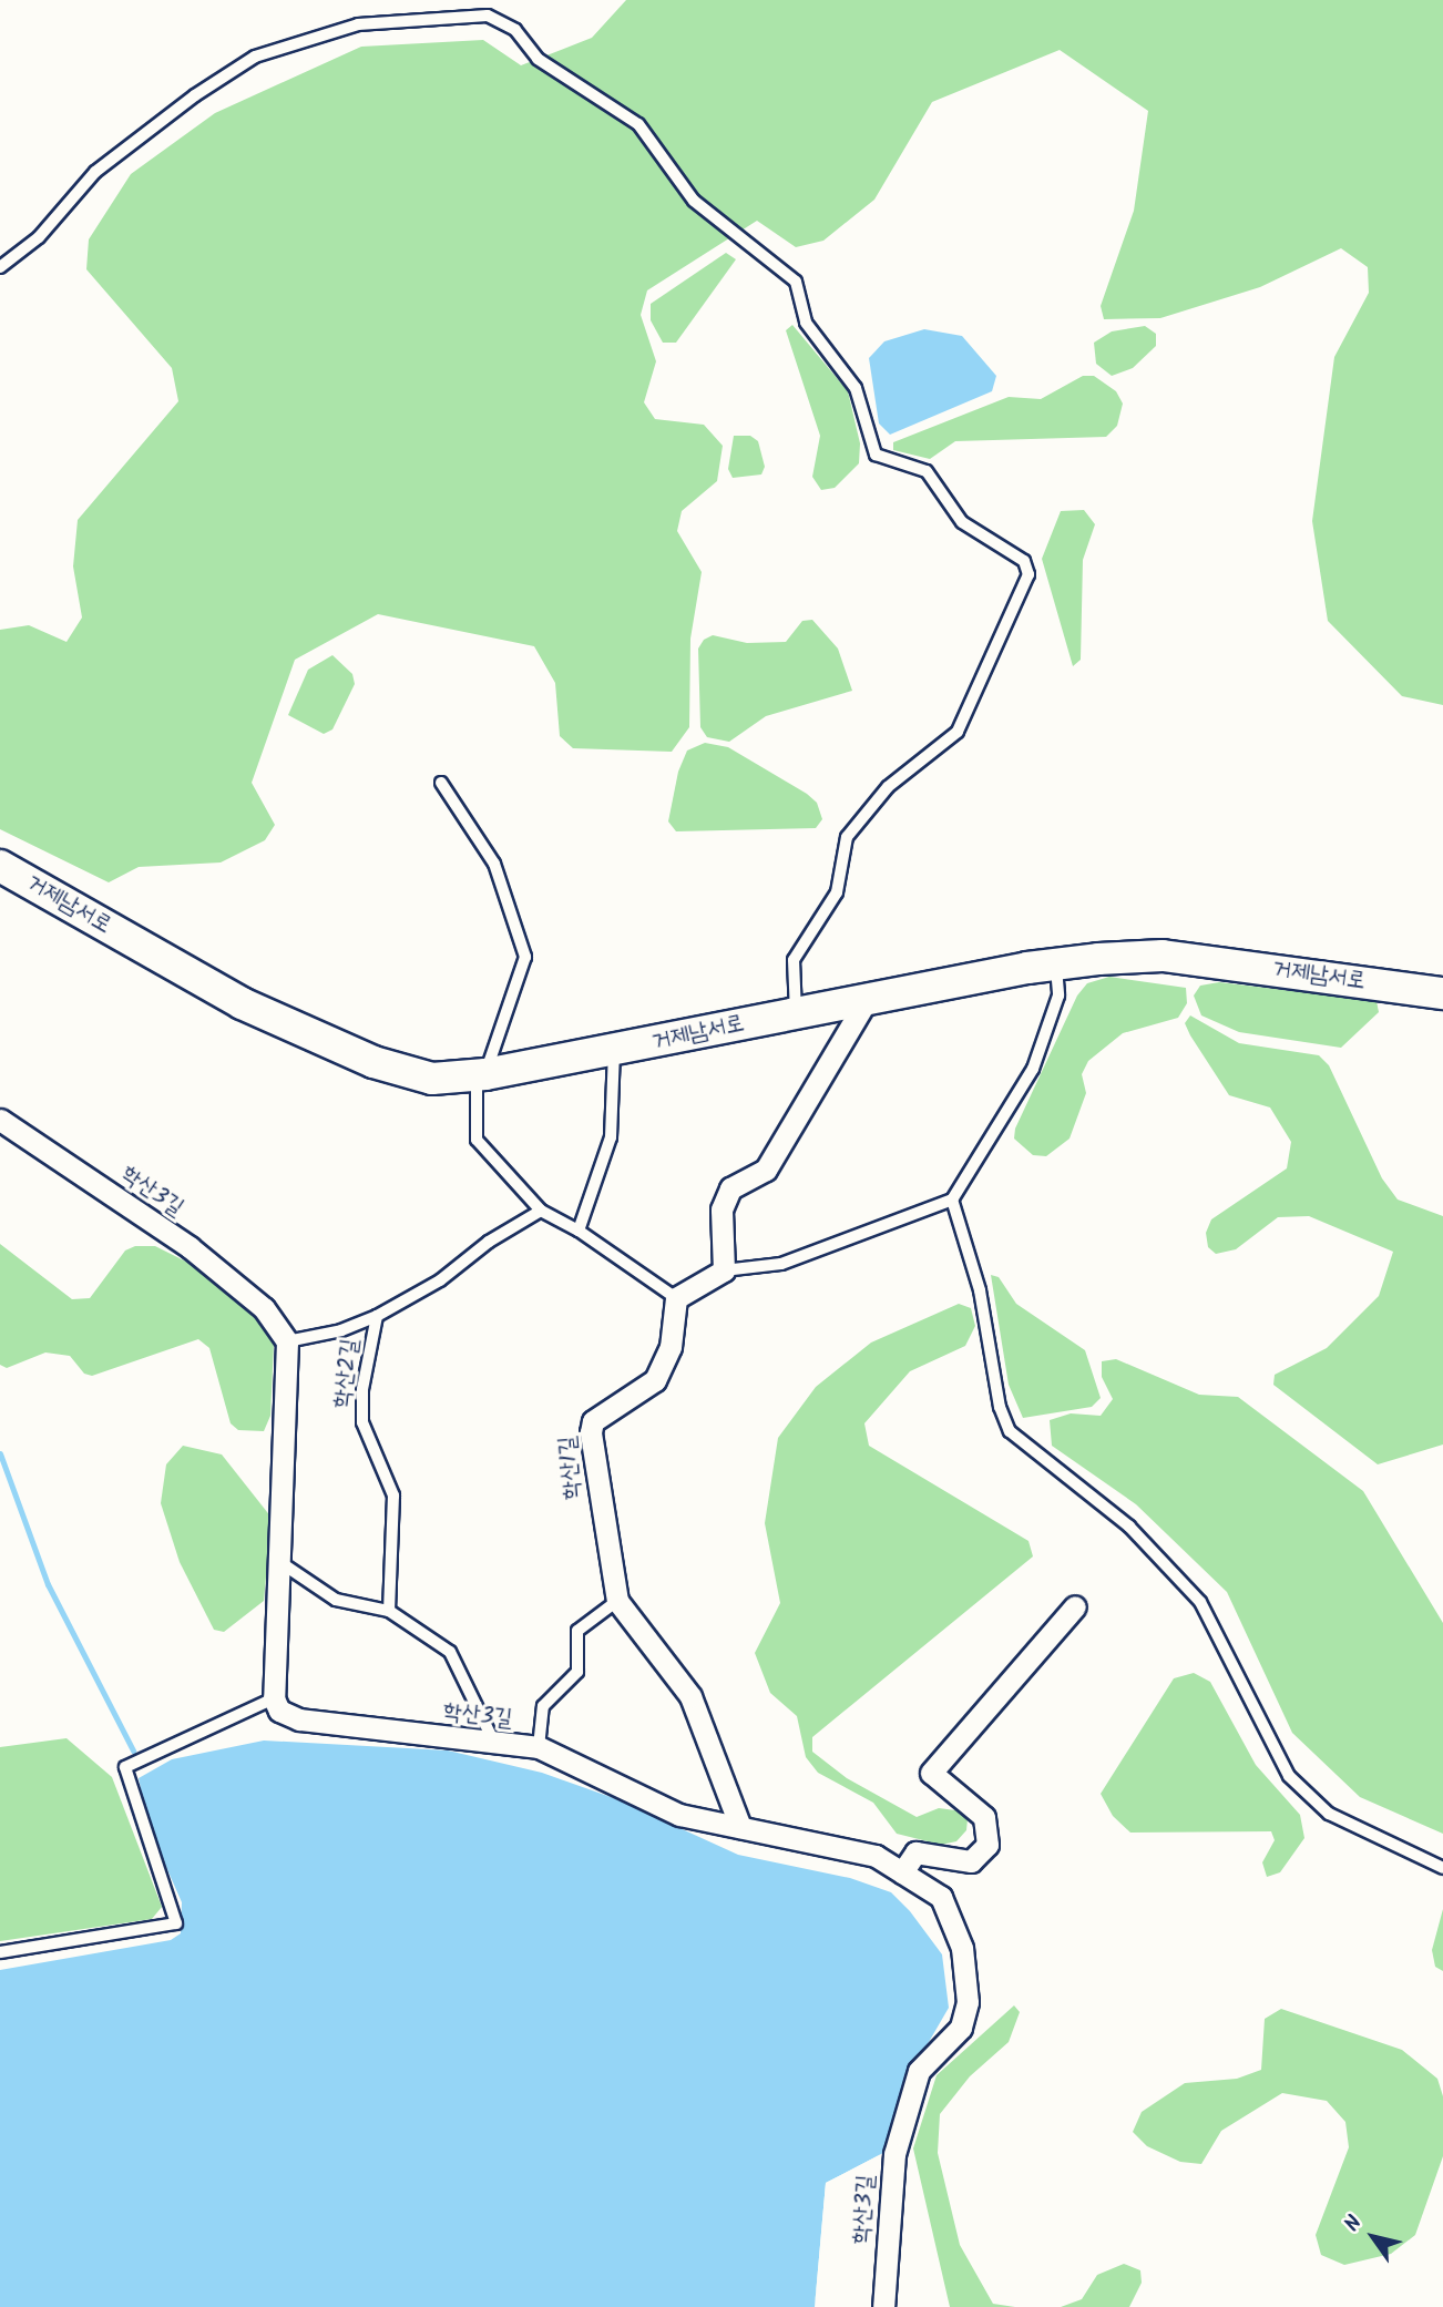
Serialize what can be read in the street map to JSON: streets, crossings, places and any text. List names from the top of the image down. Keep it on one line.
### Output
{"streets":{"main road":["거제남서로"],"street":["학산3길","학산1길"],"lane":["학산2길"]},"north":"top left"}
